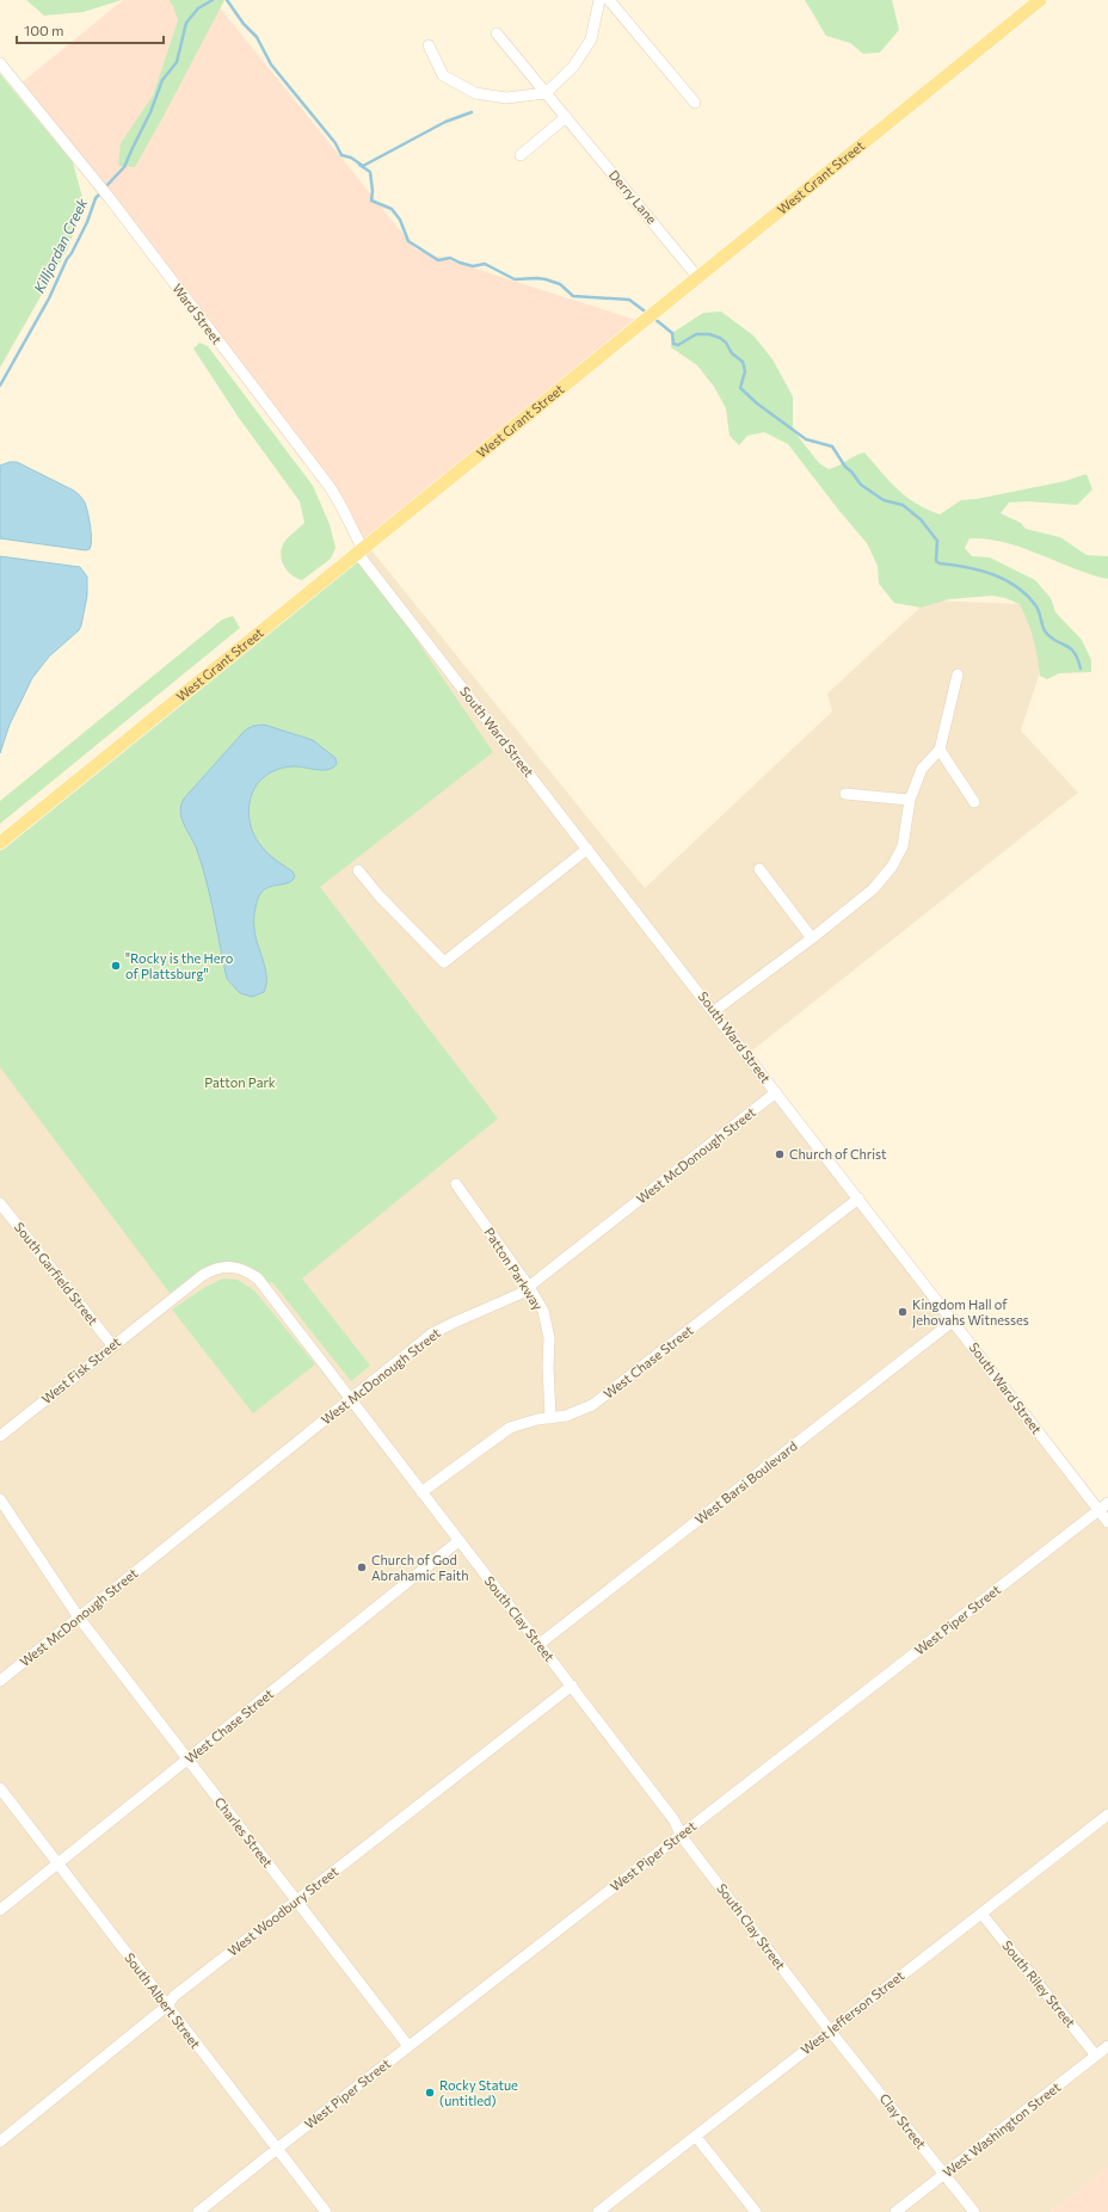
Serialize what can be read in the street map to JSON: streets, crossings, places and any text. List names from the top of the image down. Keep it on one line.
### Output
{"streets":{"main road":["West Grant Street"],"street":["Derry Lane","Ward Street","South Ward Street","West McDonough Street","Patton Parkway","South Garfield Street","West Chase Street","West Fisk Street","West Barsi Boulevard","South Clay Street","West Piper Street","Charles Street","West Woodbury Street","South Riley Street","South Albert Street","West Jefferson Street","Clay Street","West Washington Street"]},"crossings":[["West Grant Street","Derry Lane"],["West Grant Street","Ward Street"],["West Grant Street","South Ward Street"],["Ward Street","South Ward Street"],["South Ward Street","West McDonough Street"],["South Ward Street","West Chase Street"],["South Ward Street","West Barsi Boulevard"],["South Ward Street","West Piper Street"],["West McDonough Street","Patton Parkway"],["West McDonough Street","South Clay Street"],["West McDonough Street","Charles Street"],["Patton Parkway","West Chase Street"],["South Garfield Street","West Fisk Street"],["West Chase Street","South Clay Street"],["West Chase Street","Charles Street"],["West Chase Street","South Albert Street"],["West Fisk Street","South Clay Street"],["West Barsi Boulevard","South Clay Street"],["South Clay Street","West Piper Street"],["South Clay Street","West Woodbury Street"],["South Clay Street","West Jefferson Street"],["South Clay Street","Clay Street"],["West Piper Street","Charles Street"],["West Piper Street","South Albert Street"],["Charles Street","West Woodbury Street"],["West Woodbury Street","South Albert Street"],["South Riley Street","West Jefferson Street"],["South Riley Street","West Washington Street"],["West Jefferson Street","Clay Street"],["Clay Street","West Washington Street"]],"water":["Killjordan Creek"],"parks":["Patton Park"],"places":["\"Rocky is the Hero of Plattsburg\"","Church of Christ","Kingdom Hall of Jehovahs Witnesses","Church of God Abrahamic Faith","Rocky Statue (untitled)"],"scale_bar":"100 m"}
